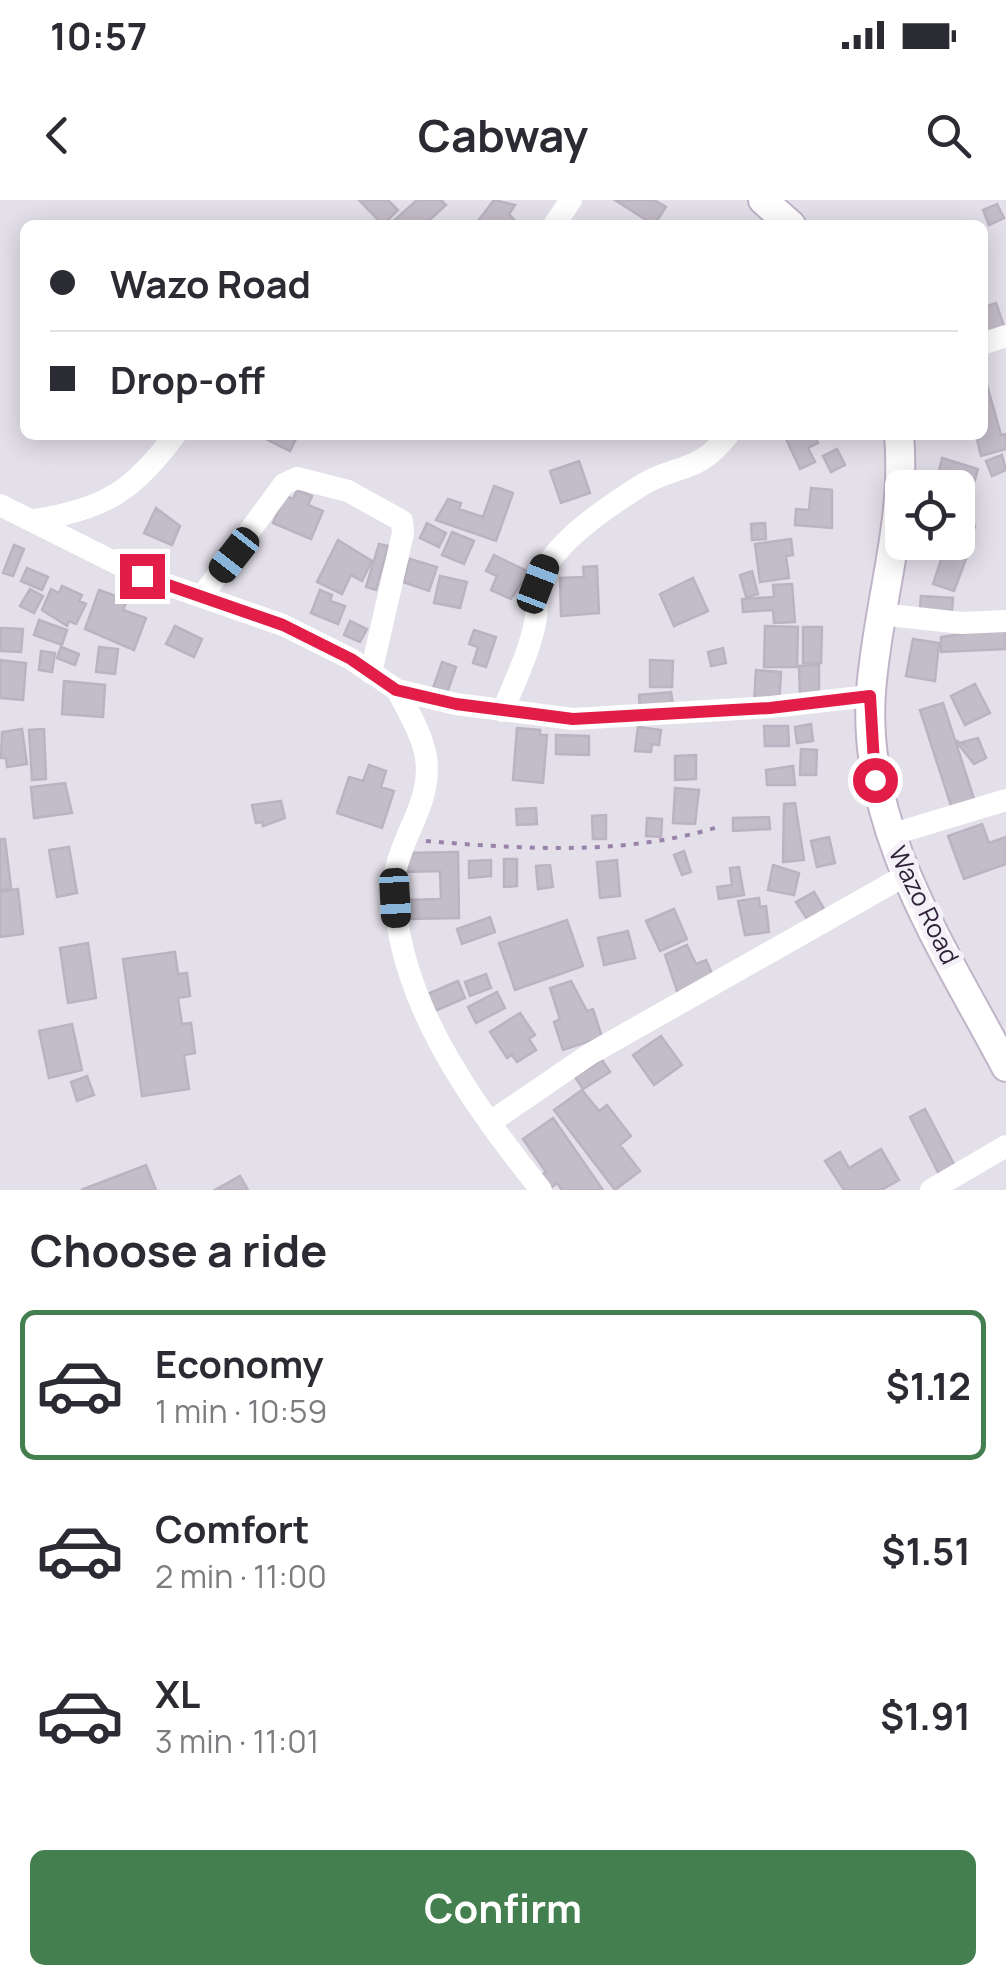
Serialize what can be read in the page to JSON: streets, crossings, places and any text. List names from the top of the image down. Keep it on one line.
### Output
{"streets":{"main road":["Wazo Road"]},"page":{"status":"10:57","header":"Cabway","banner":["Wazo Road","Drop-off"],"heading":"Choose a ride","list":[{"name":"Economy","note":"1 min · 10:59","value":"$1.12"},{"name":"Comfort","note":"2 min · 11:00","value":"$1.51"},{"name":"XL","note":"3 min · 11:01","value":"$1.91"}],"buttons":"Confirm"}}
